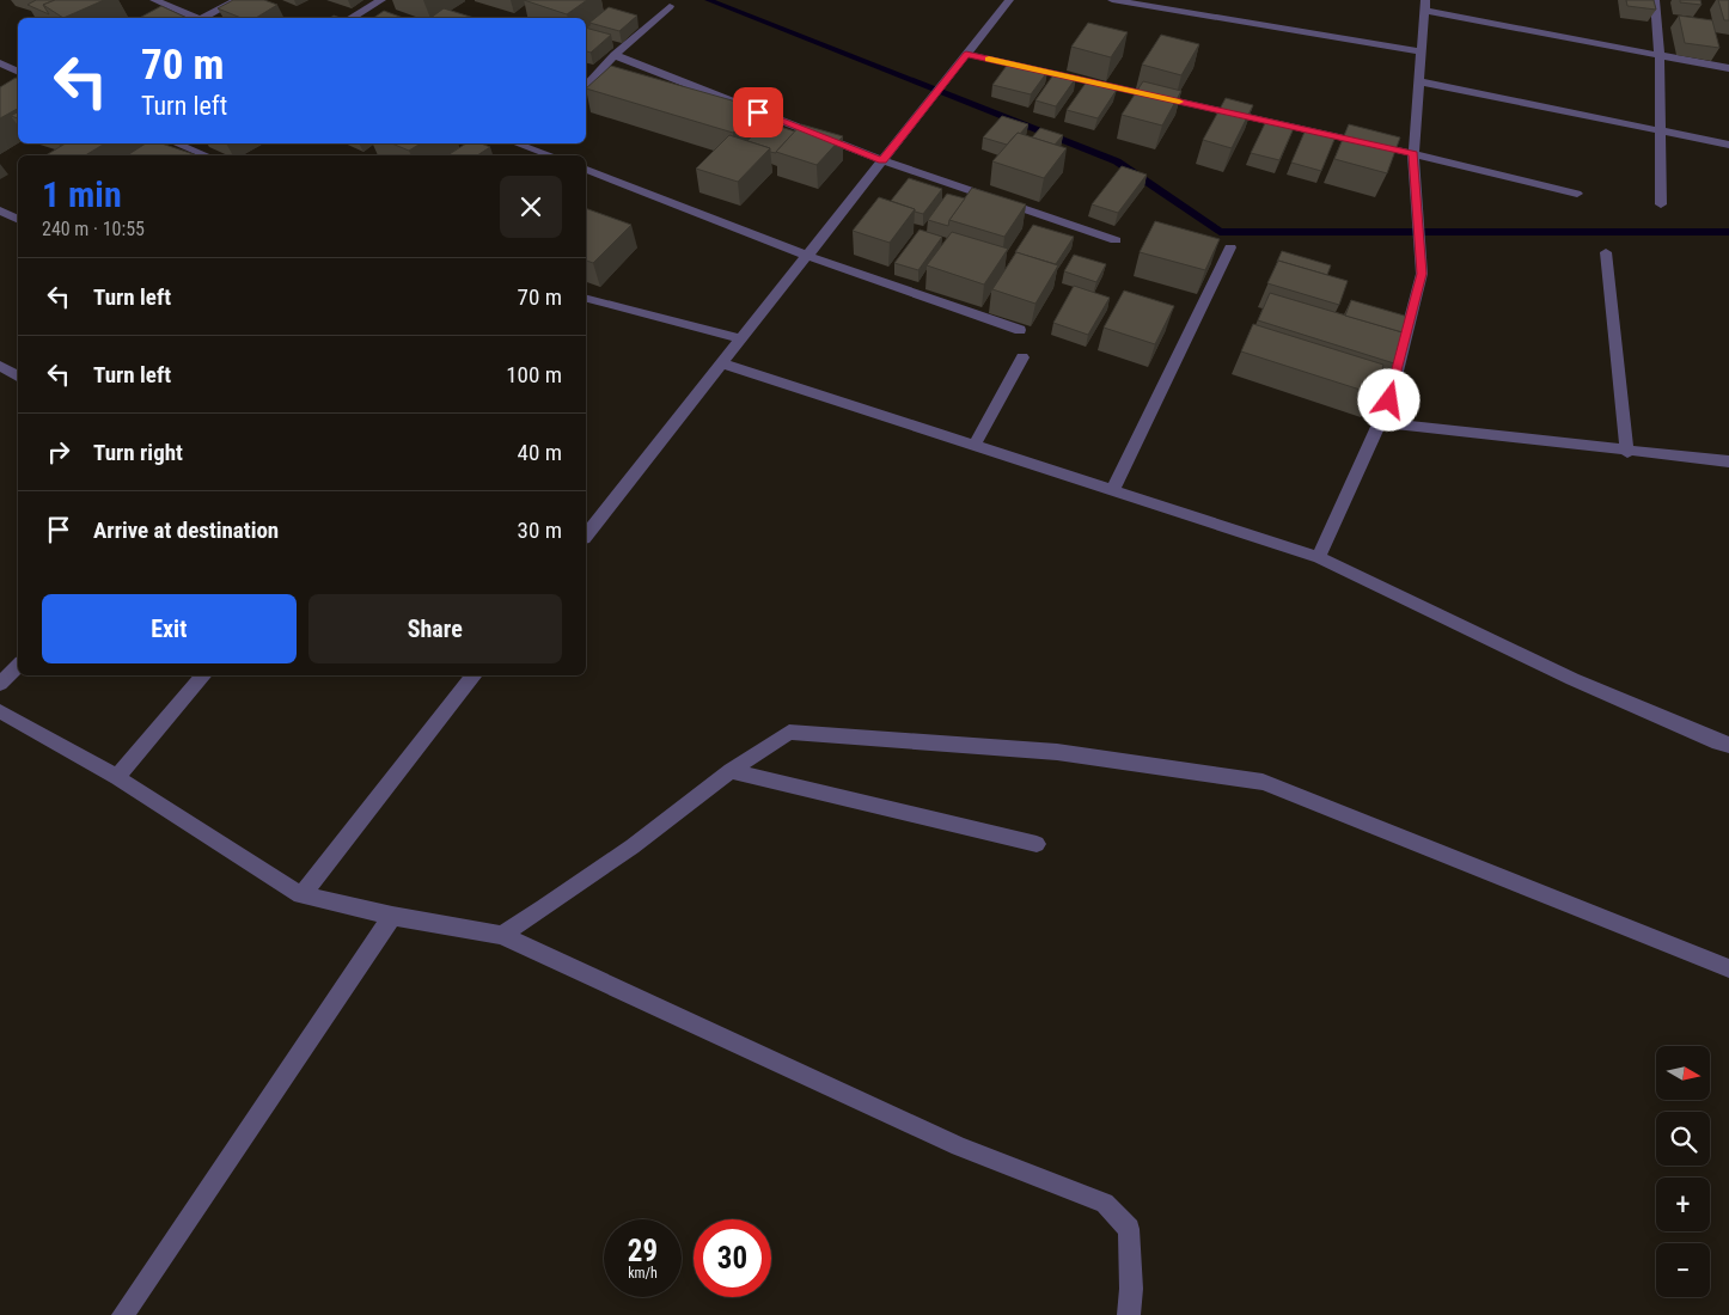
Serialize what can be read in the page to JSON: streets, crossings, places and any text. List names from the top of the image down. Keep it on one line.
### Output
{"north":"right","page":{"turn":["70 m","Turn left"],"heading":["1 min","240 m · 10:55"],"list":[{"name":"Turn left","value":"70 m"},{"name":"Turn left","value":"100 m"},{"name":"Turn right","value":"40 m"},{"name":"Arrive at destination","value":"30 m"}],"buttons":["Exit","Share"],"map_buttons":["+","−"],"speed":"29 km/h","limit":"30"}}
